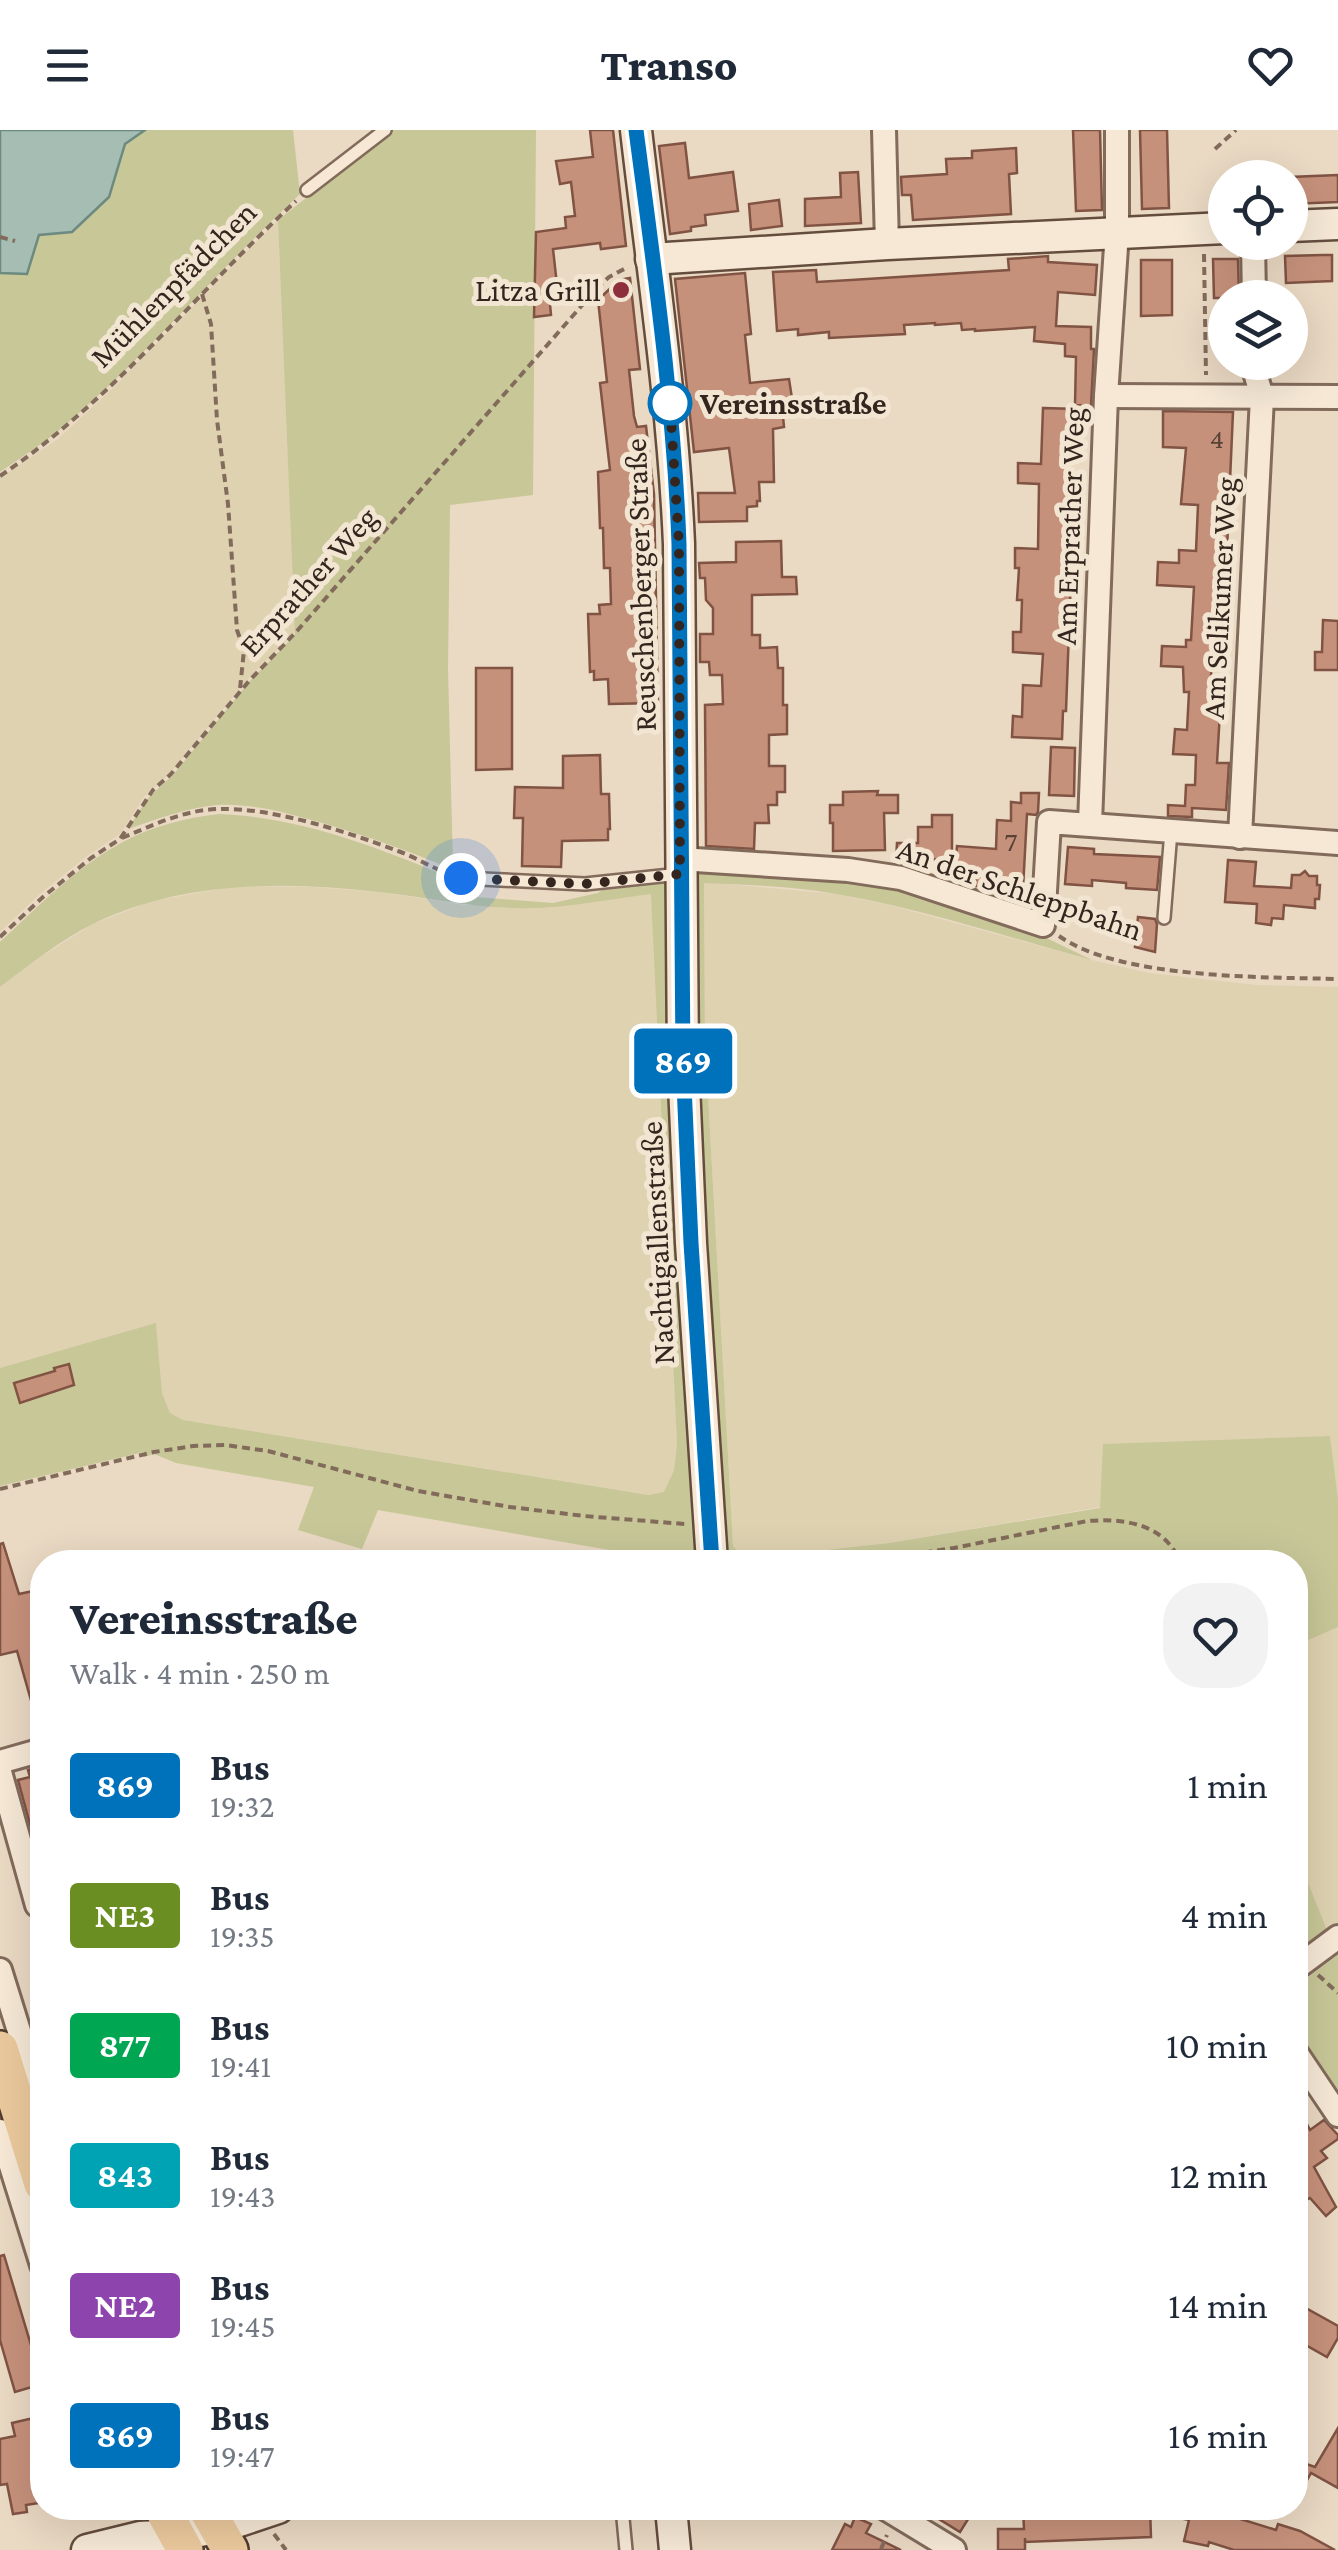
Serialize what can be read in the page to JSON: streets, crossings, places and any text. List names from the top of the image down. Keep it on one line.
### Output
{"streets":{"main road":["Reuschenberger Straße","Nachtigallenstraße"],"street":["Am Erprather Weg","Am Selikumer Weg","An der Schleppbahn"],"path":["Mühlenpfädchen","Erprather Weg"]},"crossings":[["Erprather Weg","Reuschenberger Straße"],["Reuschenberger Straße","An der Schleppbahn"],["Reuschenberger Straße","Nachtigallenstraße"],["An der Schleppbahn","Nachtigallenstraße"]],"places":["Litza Grill","Vereinsstraße"],"lines":["bus line 869"],"house_numbers":["4","7"],"page":{"header":"Transo","on_map":"869","heading":["Vereinsstraße","Walk · 4 min · 250 m"],"list":[{"mark":"869","name":"Bus","note":"19:32","value":"1 min"},{"mark":"NE3","name":"Bus","note":"19:35","value":"4 min"},{"mark":"877","name":"Bus","note":"19:41","value":"10 min"},{"mark":"843","name":"Bus","note":"19:43","value":"12 min"},{"mark":"NE2","name":"Bus","note":"19:45","value":"14 min"},{"mark":"869","name":"Bus","note":"19:47","value":"16 min"}]}}
